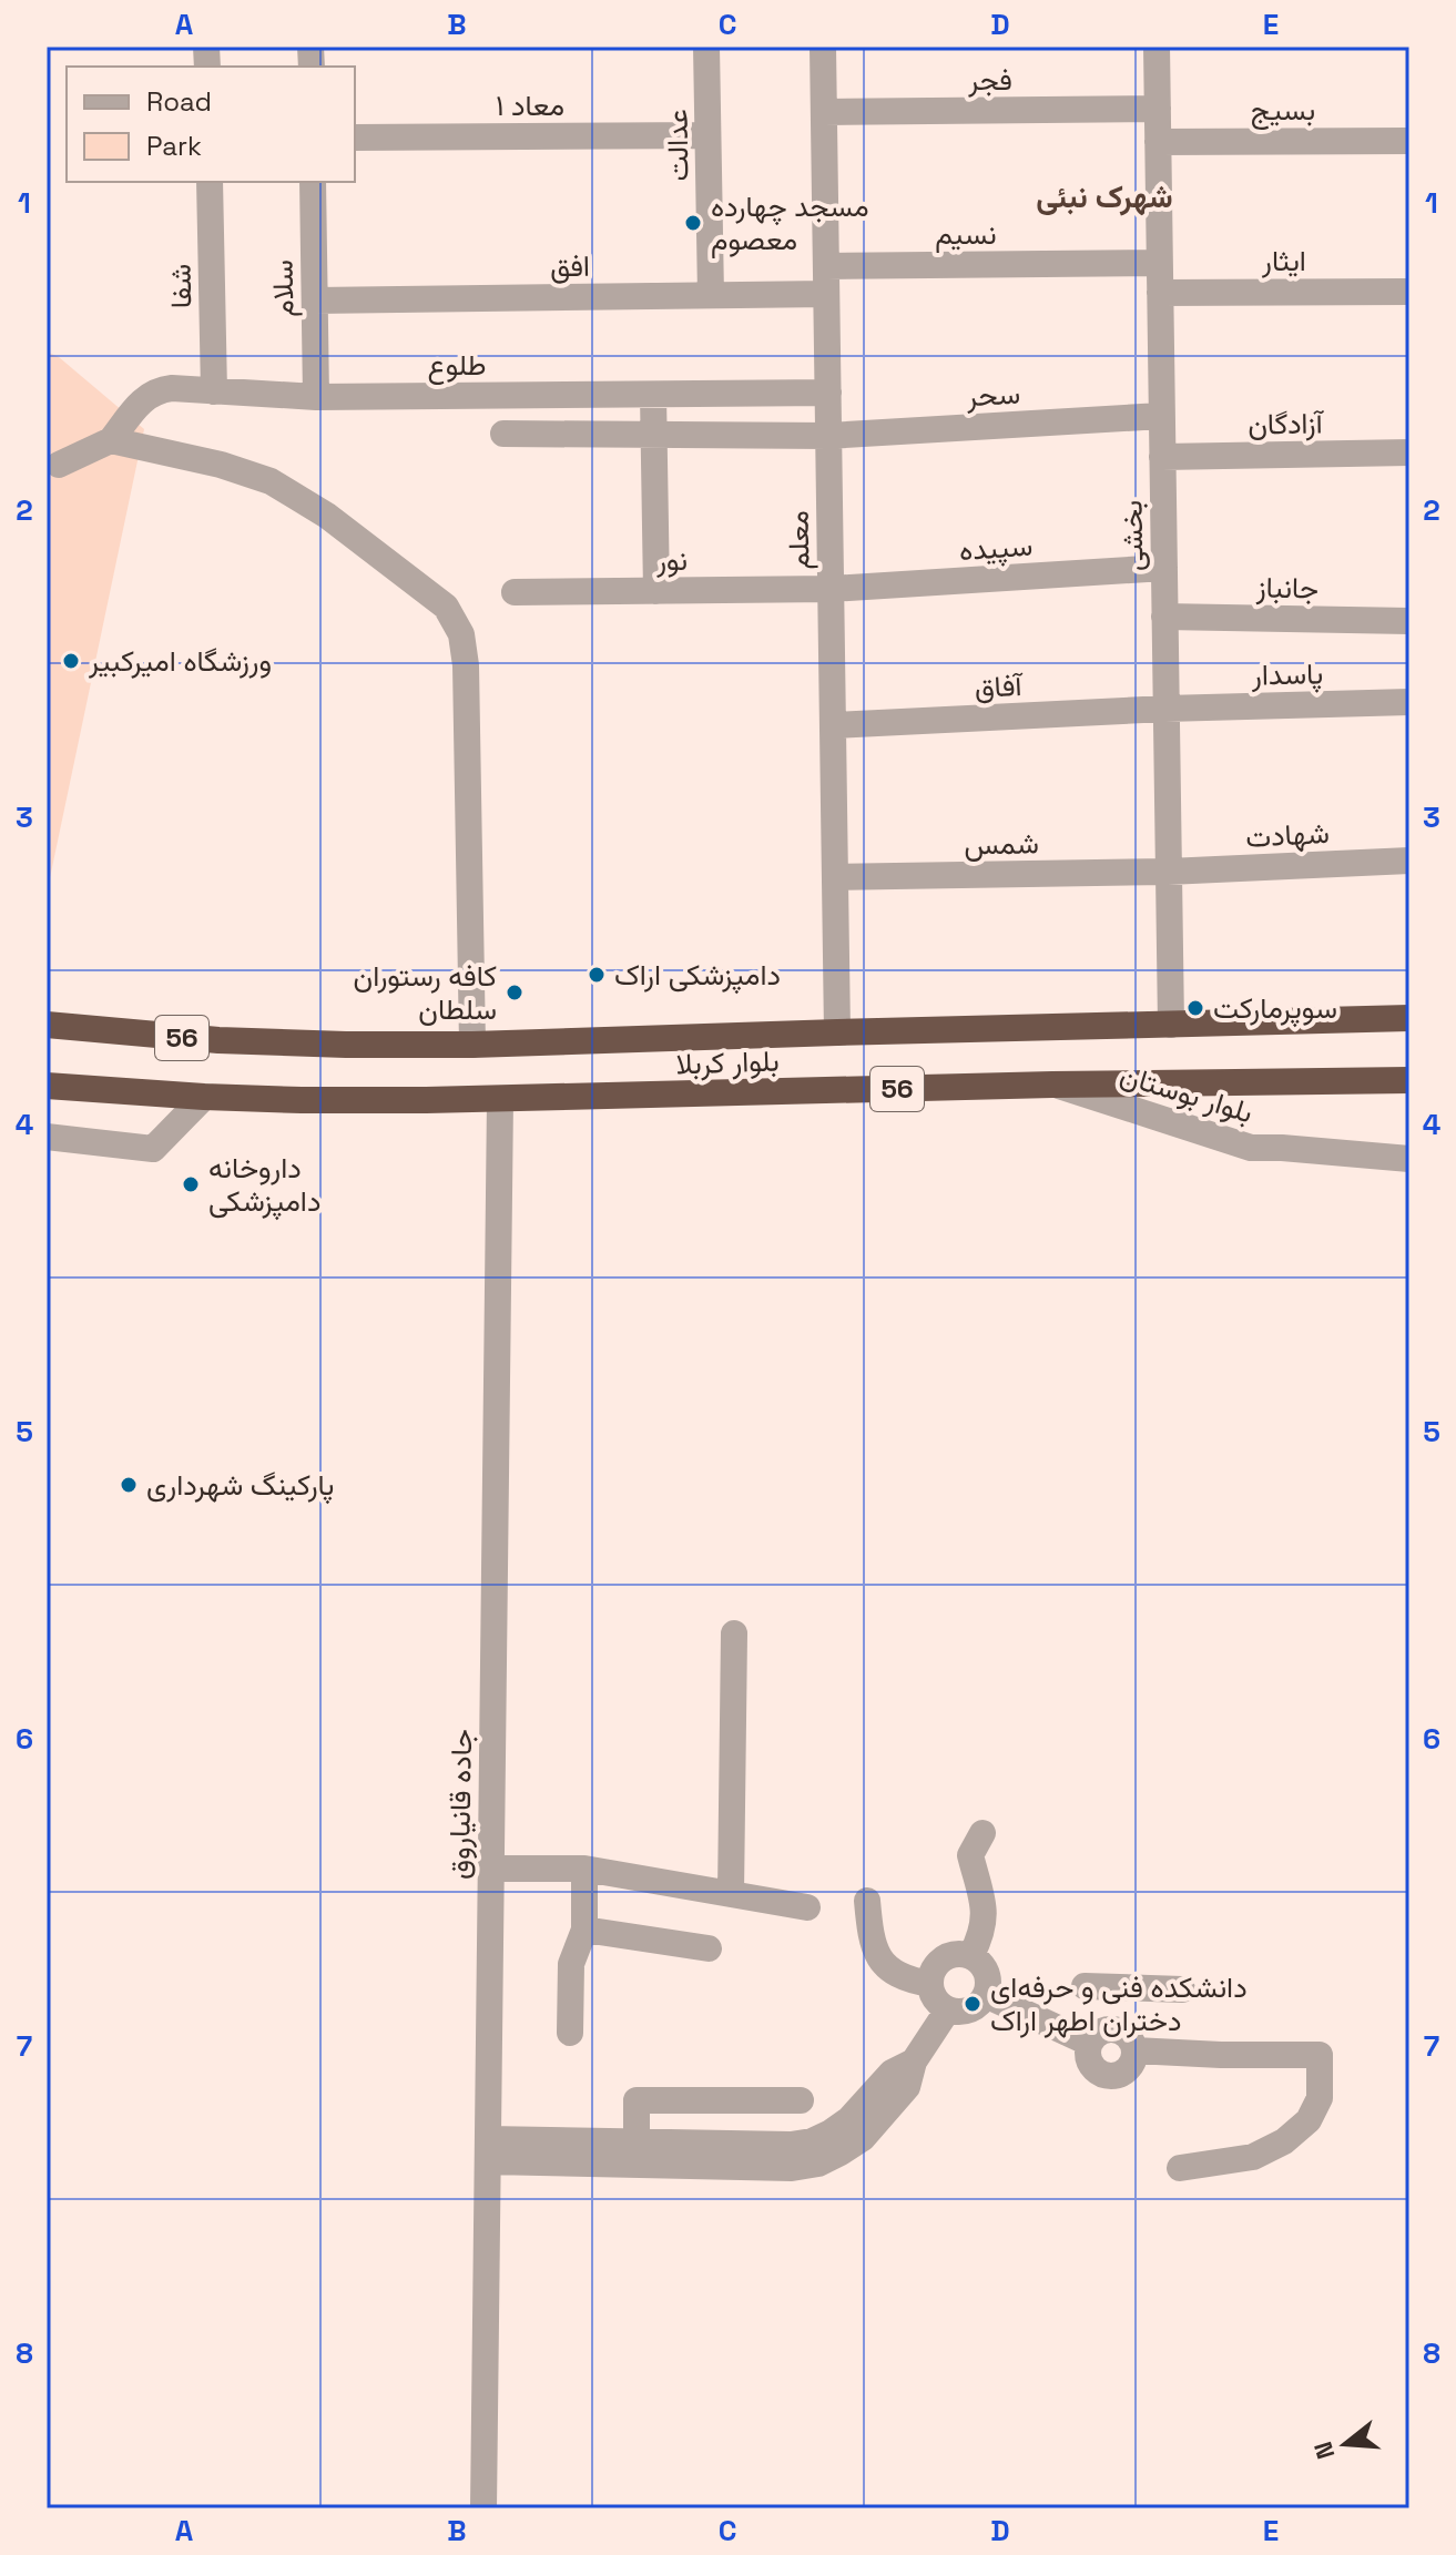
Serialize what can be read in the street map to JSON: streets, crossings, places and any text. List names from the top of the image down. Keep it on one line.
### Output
{"streets":{"highway":["56","بلوار کربلا"],"street":["فجر","معاد ۱","بسیج","عدالت","نسیم","ایثار","افق","شفا","سلام","طلوع","سحر","آزادگان","بخشی","معلم","سپیده","نور","جانباز","پاسدار","آفاق","شهادت","شمس","بلوار بوستان","جاده قانیاروق"]},"crossings":[["فجر","بخشی"],["فجر","معلم"],["معاد ۱","عدالت"],["بسیج","بخشی"],["عدالت","افق"],["نسیم","بخشی"],["نسیم","معلم"],["ایثار","بخشی"],["افق","سلام"],["افق","معلم"],["شفا","طلوع"],["سلام","طلوع"],["طلوع","معلم"],["سحر","بخشی"],["سحر","معلم"],["آزادگان","بخشی"],["بخشی","سپیده"],["بخشی","جانباز"],["بخشی","پاسدار"],["بخشی","آفاق"],["بخشی","شهادت"],["بخشی","شمس"],["بخشی","بلوار کربلا"],["معلم","سپیده"],["معلم","نور"],["معلم","آفاق"],["معلم","شمس"],["معلم","بلوار کربلا"],["سپیده","نور"],["پاسدار","آفاق"],["شهادت","شمس"],["56","بلوار کربلا"],["بلوار کربلا","بلوار بوستان"],["بلوار کربلا","جاده قانیاروق"]],"districts":["شهرک نبئی"],"places":["مسجد چهارده معصوم","ورزشگاه امیرکبیر","دامپزشکی اراک","کافه رستوران سلطان","سوپرمارکت","داروخانه دامپزشکی","پارکینگ شهرداری","دانشکده فنی و حرفه‌ای دختران اطهر اراک"],"legend":["Road","Park"],"north":"left","grid":{"columns":["A","B","C","D","E"],"rows":["1","2","3","4","5","6","7","8"]}}
